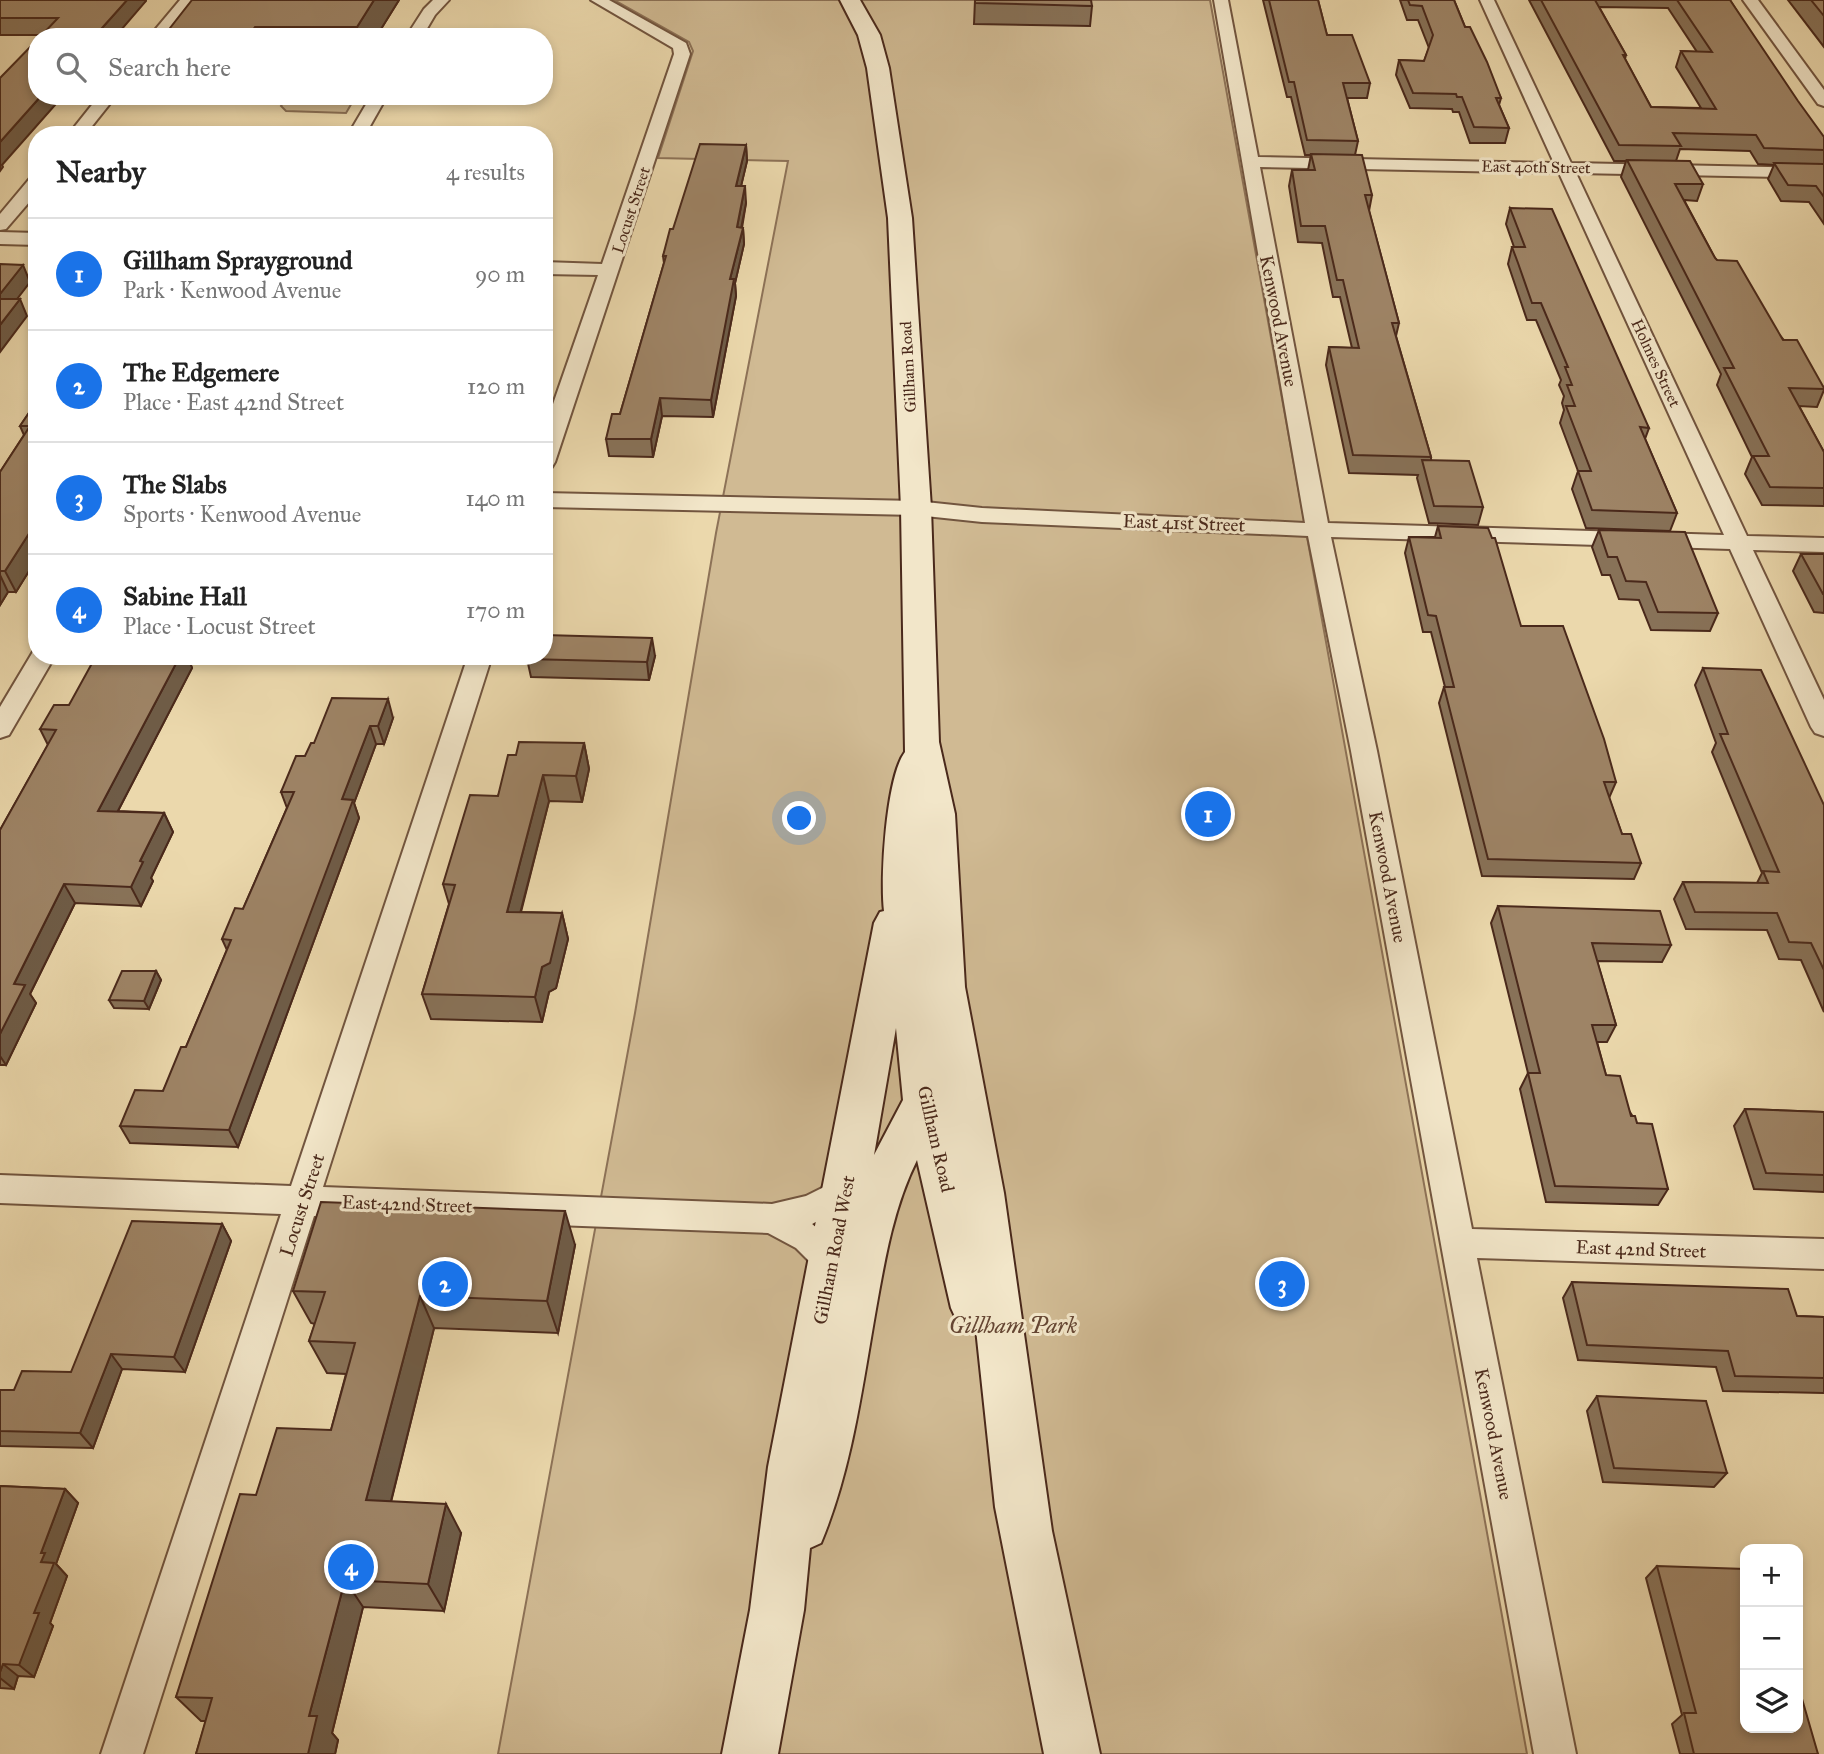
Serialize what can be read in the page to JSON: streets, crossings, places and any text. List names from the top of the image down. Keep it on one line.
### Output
{"streets":{"main road":["Gillham Road","Gillham Road West"],"street":["East 40th Street","Locust Street","Kenwood Avenue","Holmes Street","East 41st Street","East 42nd Street"]},"crossings":[["East 40th Street","Kenwood Avenue"],["East 40th Street","Holmes Street"],["Locust Street","East 42nd Street"],["Kenwood Avenue","East 41st Street"],["Kenwood Avenue","East 42nd Street"],["Holmes Street","East 41st Street"],["Gillham Road","East 41st Street"],["Gillham Road","Gillham Road West"],["East 42nd Street","Gillham Road West"]],"parks":["Gillham Park"],"page":{"search":"Search here","heading":["Nearby","4 results"],"list":[{"mark":"1","name":"Gillham Sprayground","note":"Park · Kenwood Avenue","value":"90 m"},{"mark":"2","name":"The Edgemere","note":"Place · East 42nd Street","value":"120 m"},{"mark":"3","name":"The Slabs","note":"Sports · Kenwood Avenue","value":"140 m"},{"mark":"4","name":"Sabine Hall","note":"Place · Locust Street","value":"170 m"}],"pins":["1","2","3","4"],"map_buttons":["+","−"]}}
